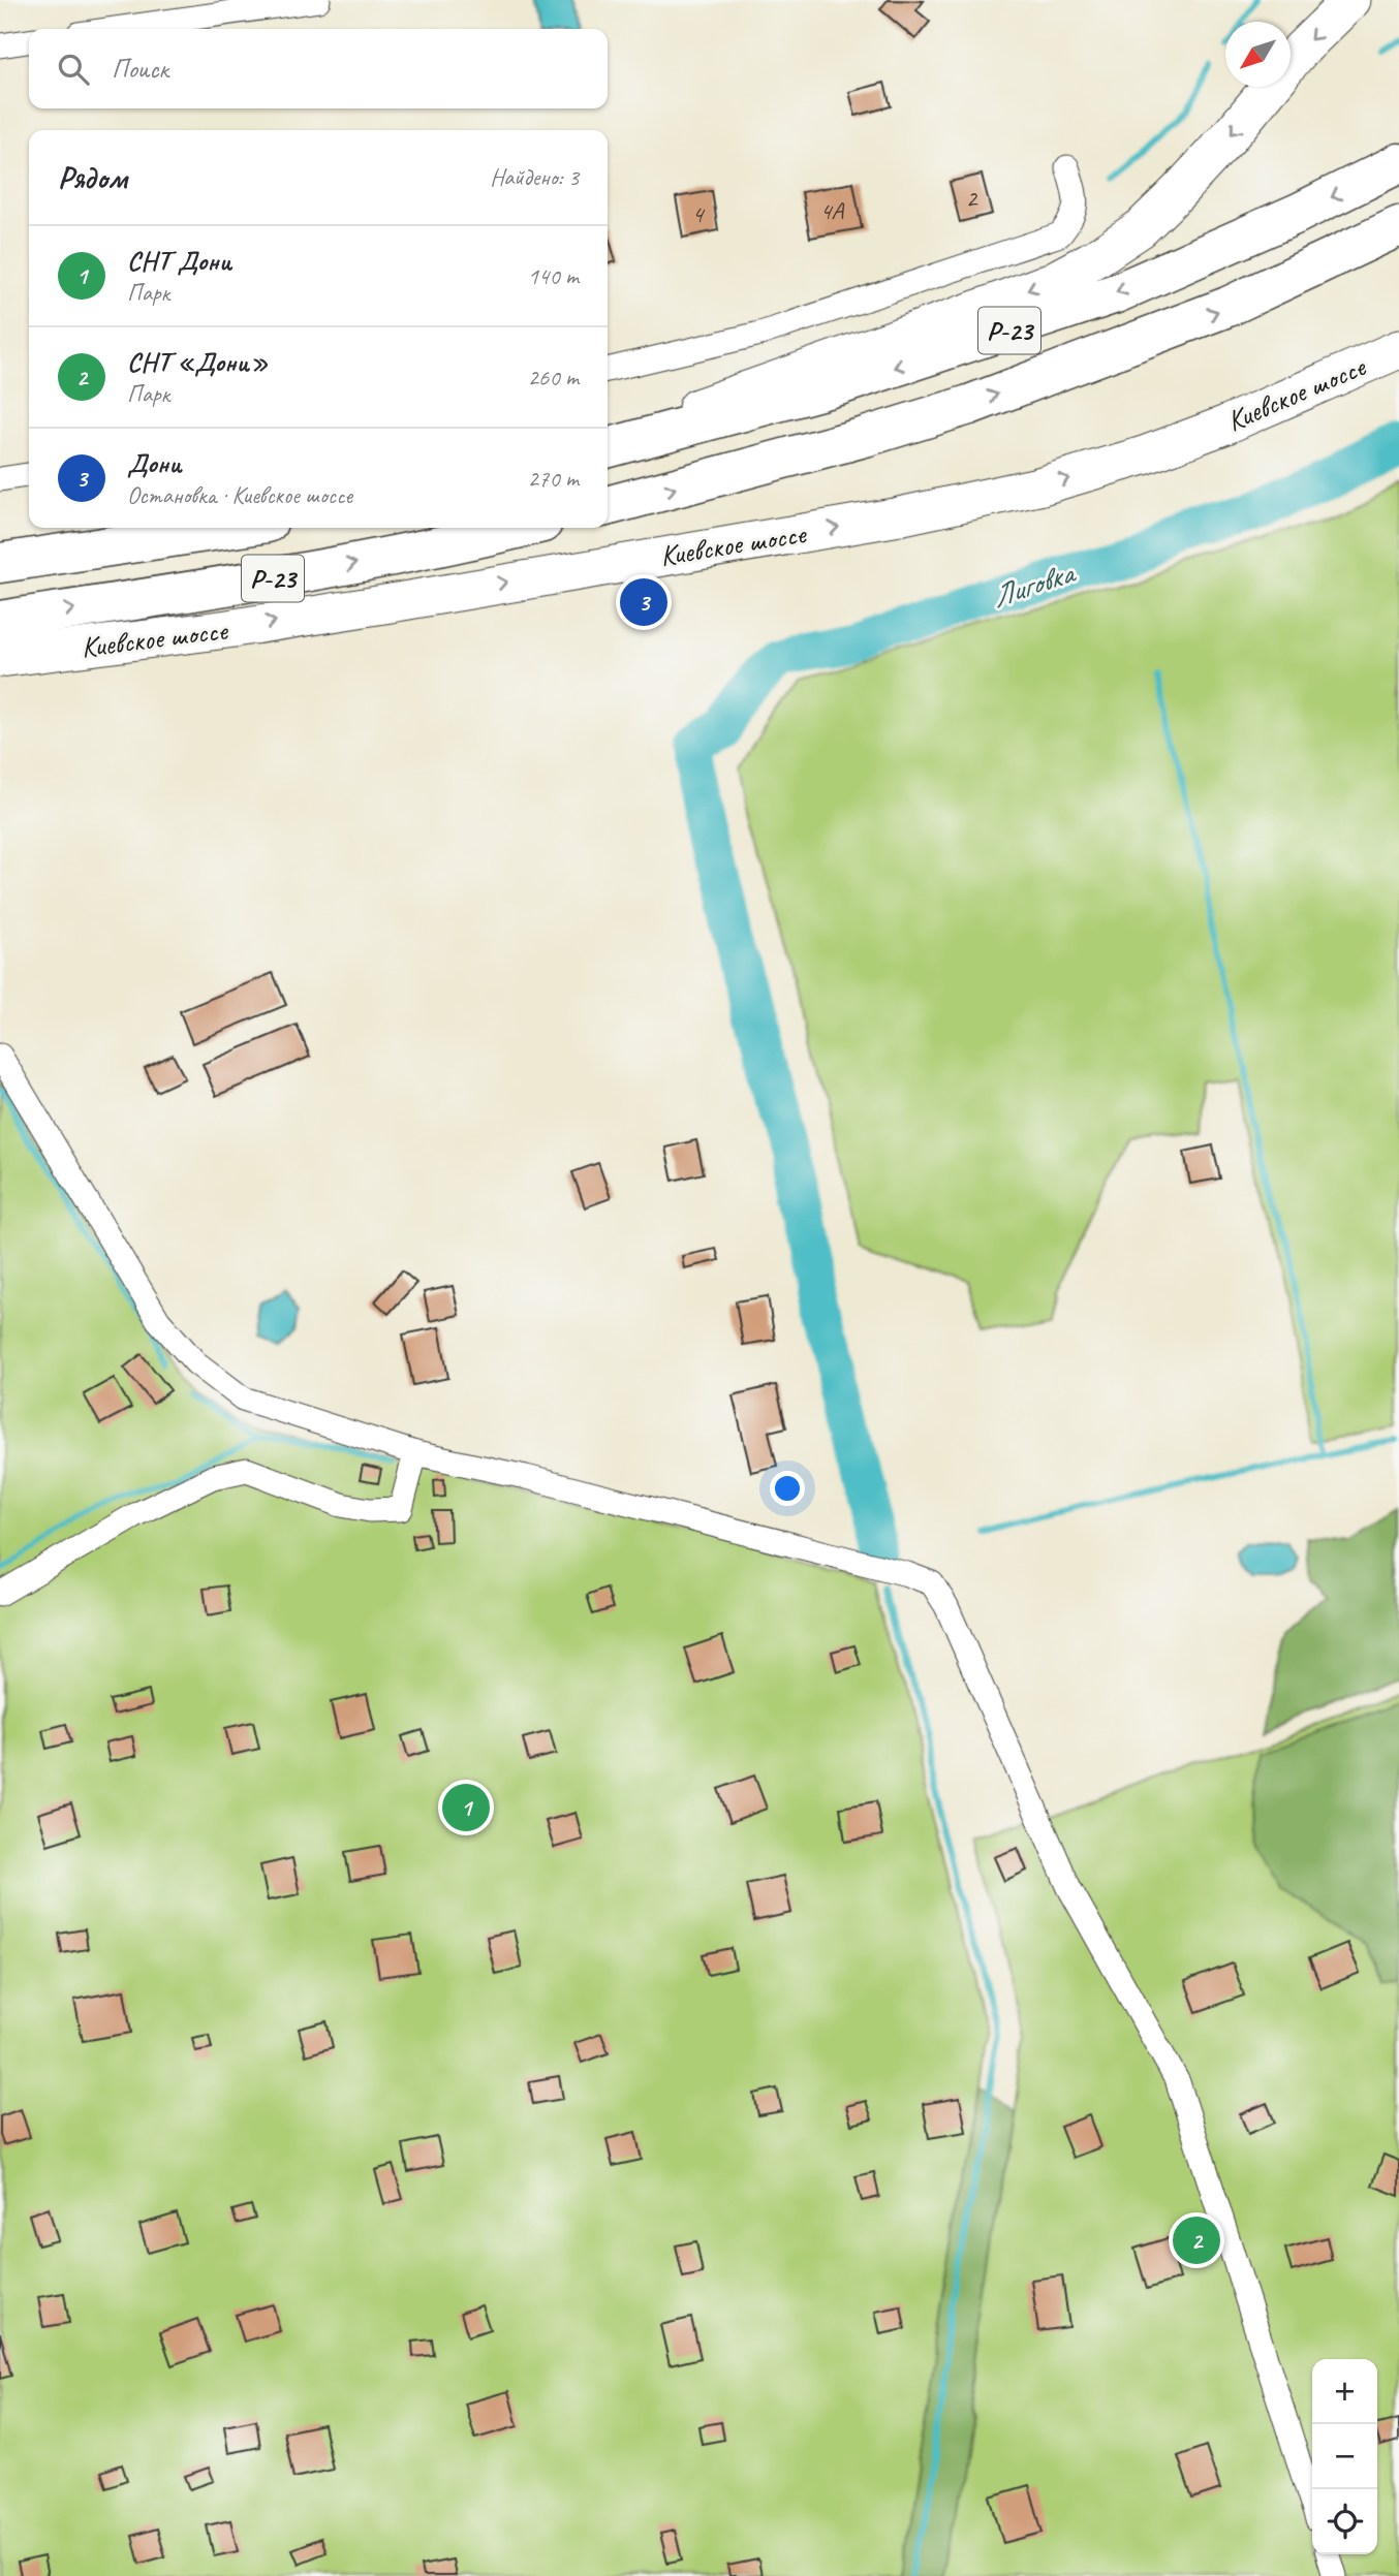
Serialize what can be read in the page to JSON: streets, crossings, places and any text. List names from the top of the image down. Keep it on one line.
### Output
{"streets":{"highway":["Р-23"],"main road":["Киевское шоссе"]},"water":["Лиговка"],"house_numbers":["2","4А","4"],"north":"bottom left","page":{"search":"Поиск","heading":["Рядом","Найдено: 3"],"list":[{"mark":"1","name":"СНТ Дони","note":"Парк","value":"140 m"},{"mark":"2","name":"СНТ «Дони»","note":"Парк","value":"260 m"},{"mark":"3","name":"Дони","note":"Остановка · Киевское шоссе","value":"270 m"}],"pins":["3","1","2"],"map_buttons":["+","−"]}}
